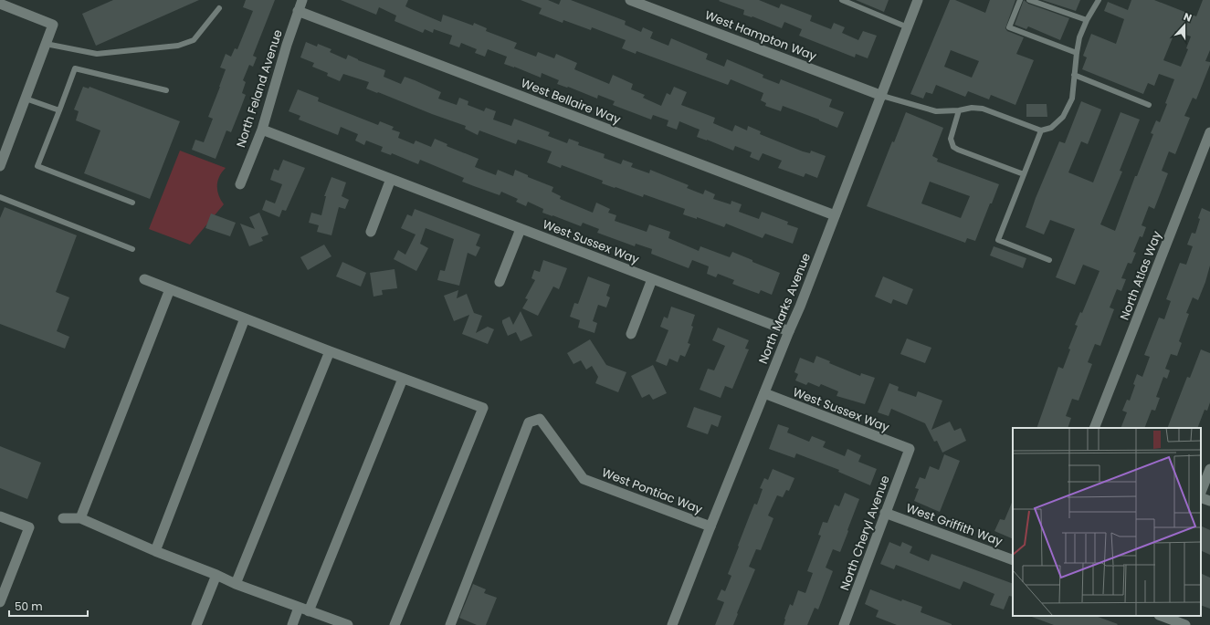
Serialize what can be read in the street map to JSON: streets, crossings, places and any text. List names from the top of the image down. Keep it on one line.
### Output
{"streets":{"street":["West Hampton Way","North Feland Avenue","West Bellaire Way","West Sussex Way","North Atlas Way","North Marks Avenue","West Pontiac Way","West Griffith Way","North Cheryl Avenue"]},"crossings":[["West Hampton Way","North Marks Avenue"],["North Feland Avenue","West Bellaire Way"],["North Feland Avenue","West Sussex Way"],["West Bellaire Way","North Marks Avenue"],["West Sussex Way","North Marks Avenue"],["West Sussex Way","North Cheryl Avenue"],["North Marks Avenue","West Pontiac Way"],["West Griffith Way","North Cheryl Avenue"]],"scale_bar":"50 m","north":"top"}
